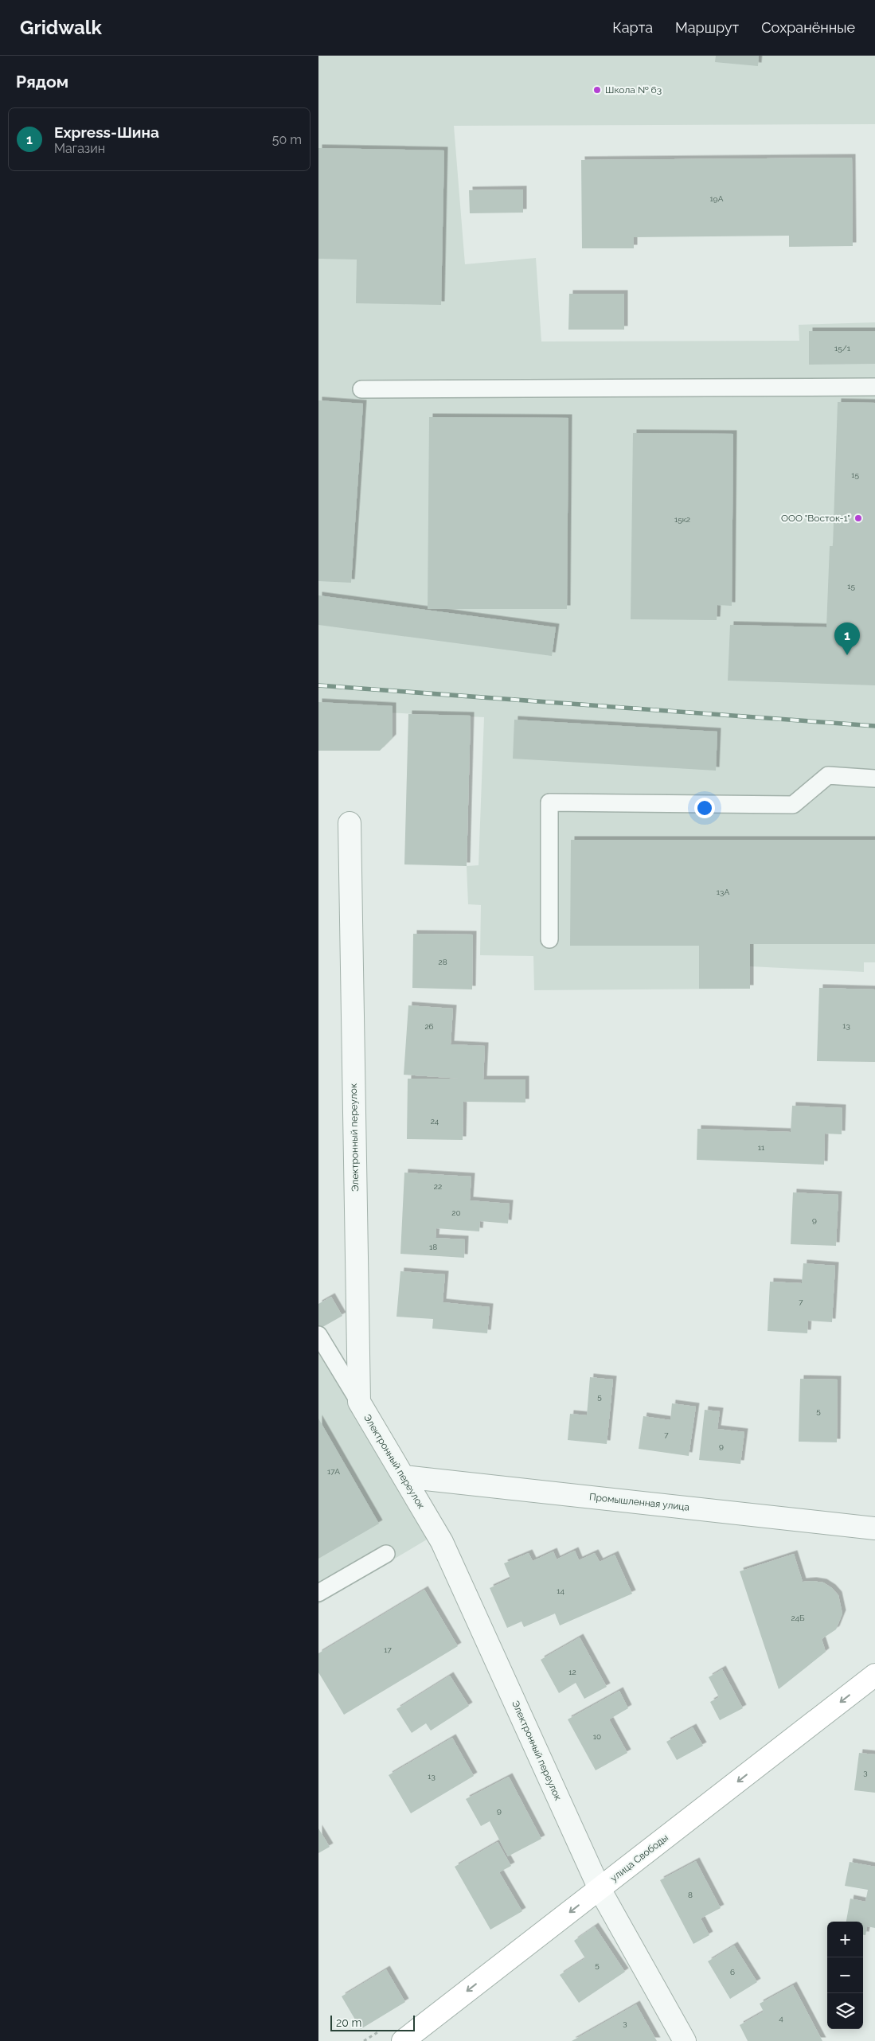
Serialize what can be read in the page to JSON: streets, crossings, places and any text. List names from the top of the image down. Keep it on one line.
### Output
{"streets":{"main road":["улица Свободы"],"street":["Электронный переулок","Промышленная улица"]},"crossings":[["Электронный переулок","Промышленная улица"],["Электронный переулок","улица Свободы"]],"one_way":["улица Свободы"],"places":["Школа № 63","ООО \"Восток-1\""],"house_numbers":["19А","15/1","15","15к2","15","13А","28","13","26","24","11","22","20","9","18","7","5","5","7","9","17А","14","24Б","17","12","10","3","13","9","8","5","6","4","3"],"scale_bar":"20 m","page":{"header":"Gridwalk","nav":["Карта","Маршрут","Сохранённые"],"heading":"Рядом","list":[{"mark":"1","name":"Express-Шина","note":"Магазин","value":"50 m"}],"pins":"1","map_buttons":["+","−"],"scale":"20 m"}}
